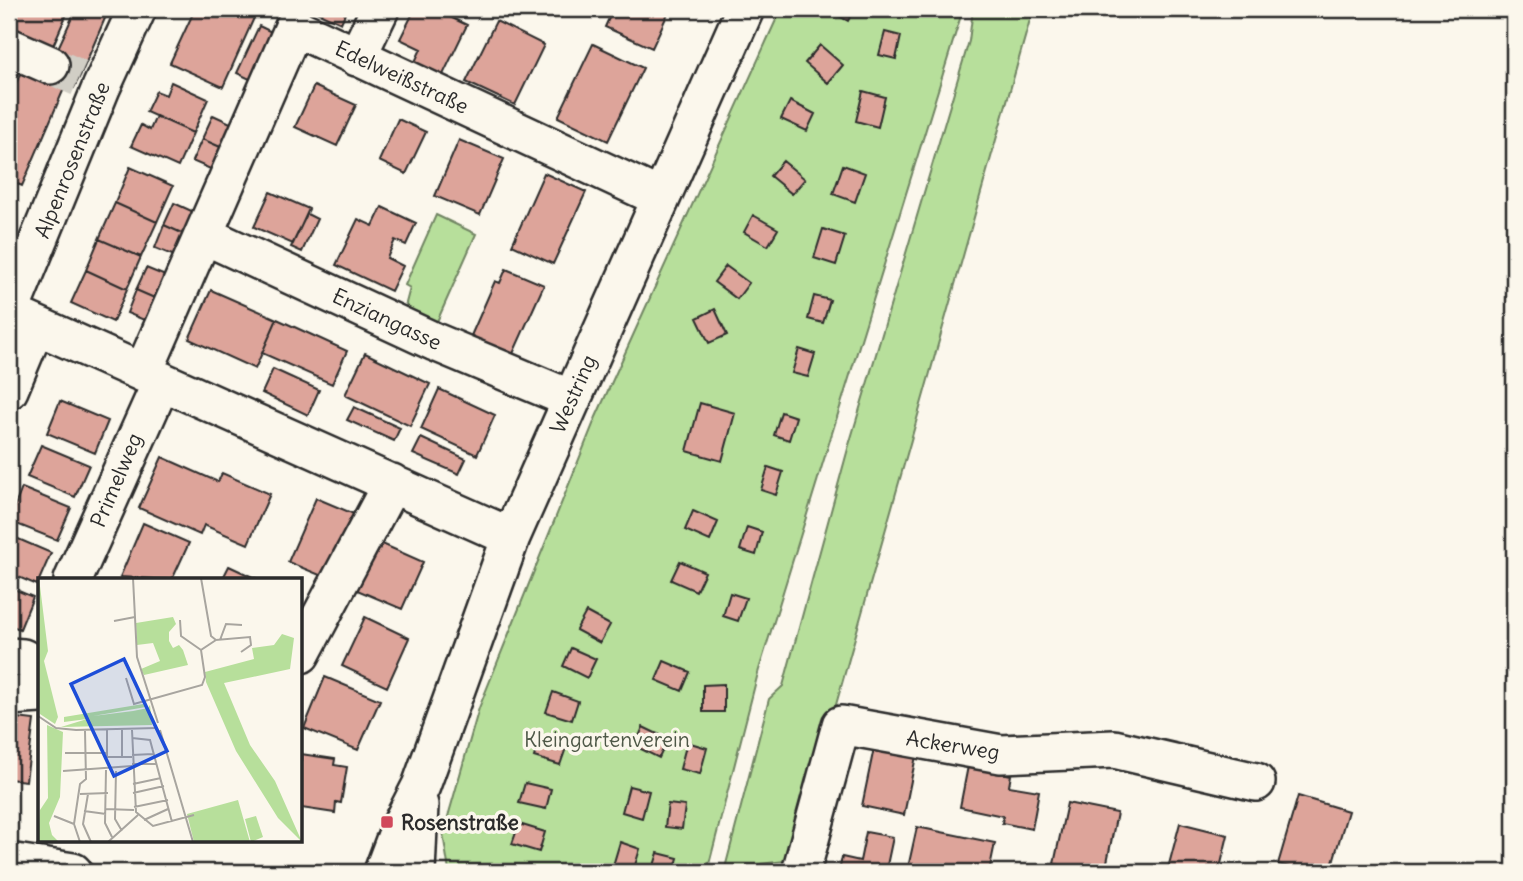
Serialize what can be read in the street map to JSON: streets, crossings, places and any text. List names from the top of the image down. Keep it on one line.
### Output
{"streets":{"street":["Edelweißstraße","Alpenrosenstraße","Enziangasse","Westring","Primelweg","Ackerweg"]},"crossings":[["Edelweißstraße","Enziangasse"],["Edelweißstraße","Westring"],["Edelweißstraße","Primelweg"],["Enziangasse","Westring"]],"parks":["Kleingartenverein"],"places":{"transit":["Rosenstraße"]}}
